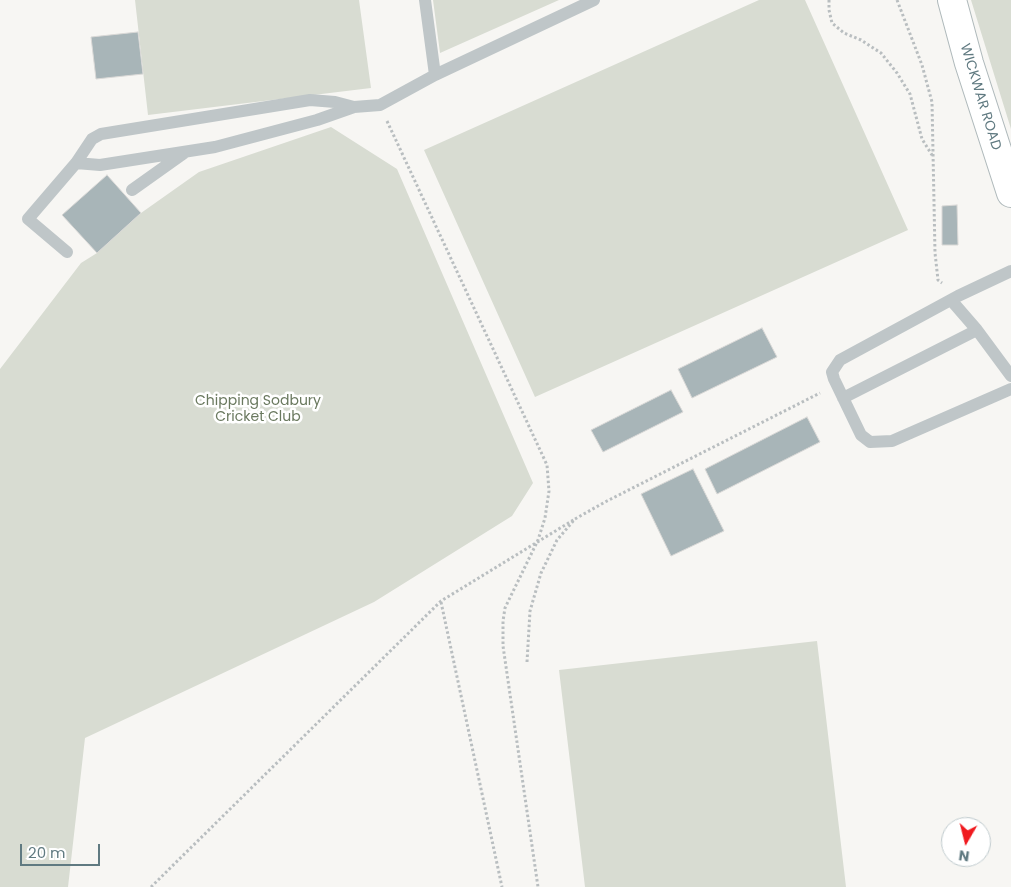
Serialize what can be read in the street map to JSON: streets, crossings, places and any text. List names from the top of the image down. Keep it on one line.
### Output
{"streets":{"main road":["WICKWAR ROAD"]},"parks":["Chipping Sodbury Cricket Club"],"scale_bar":"20 m","north":"bottom"}
